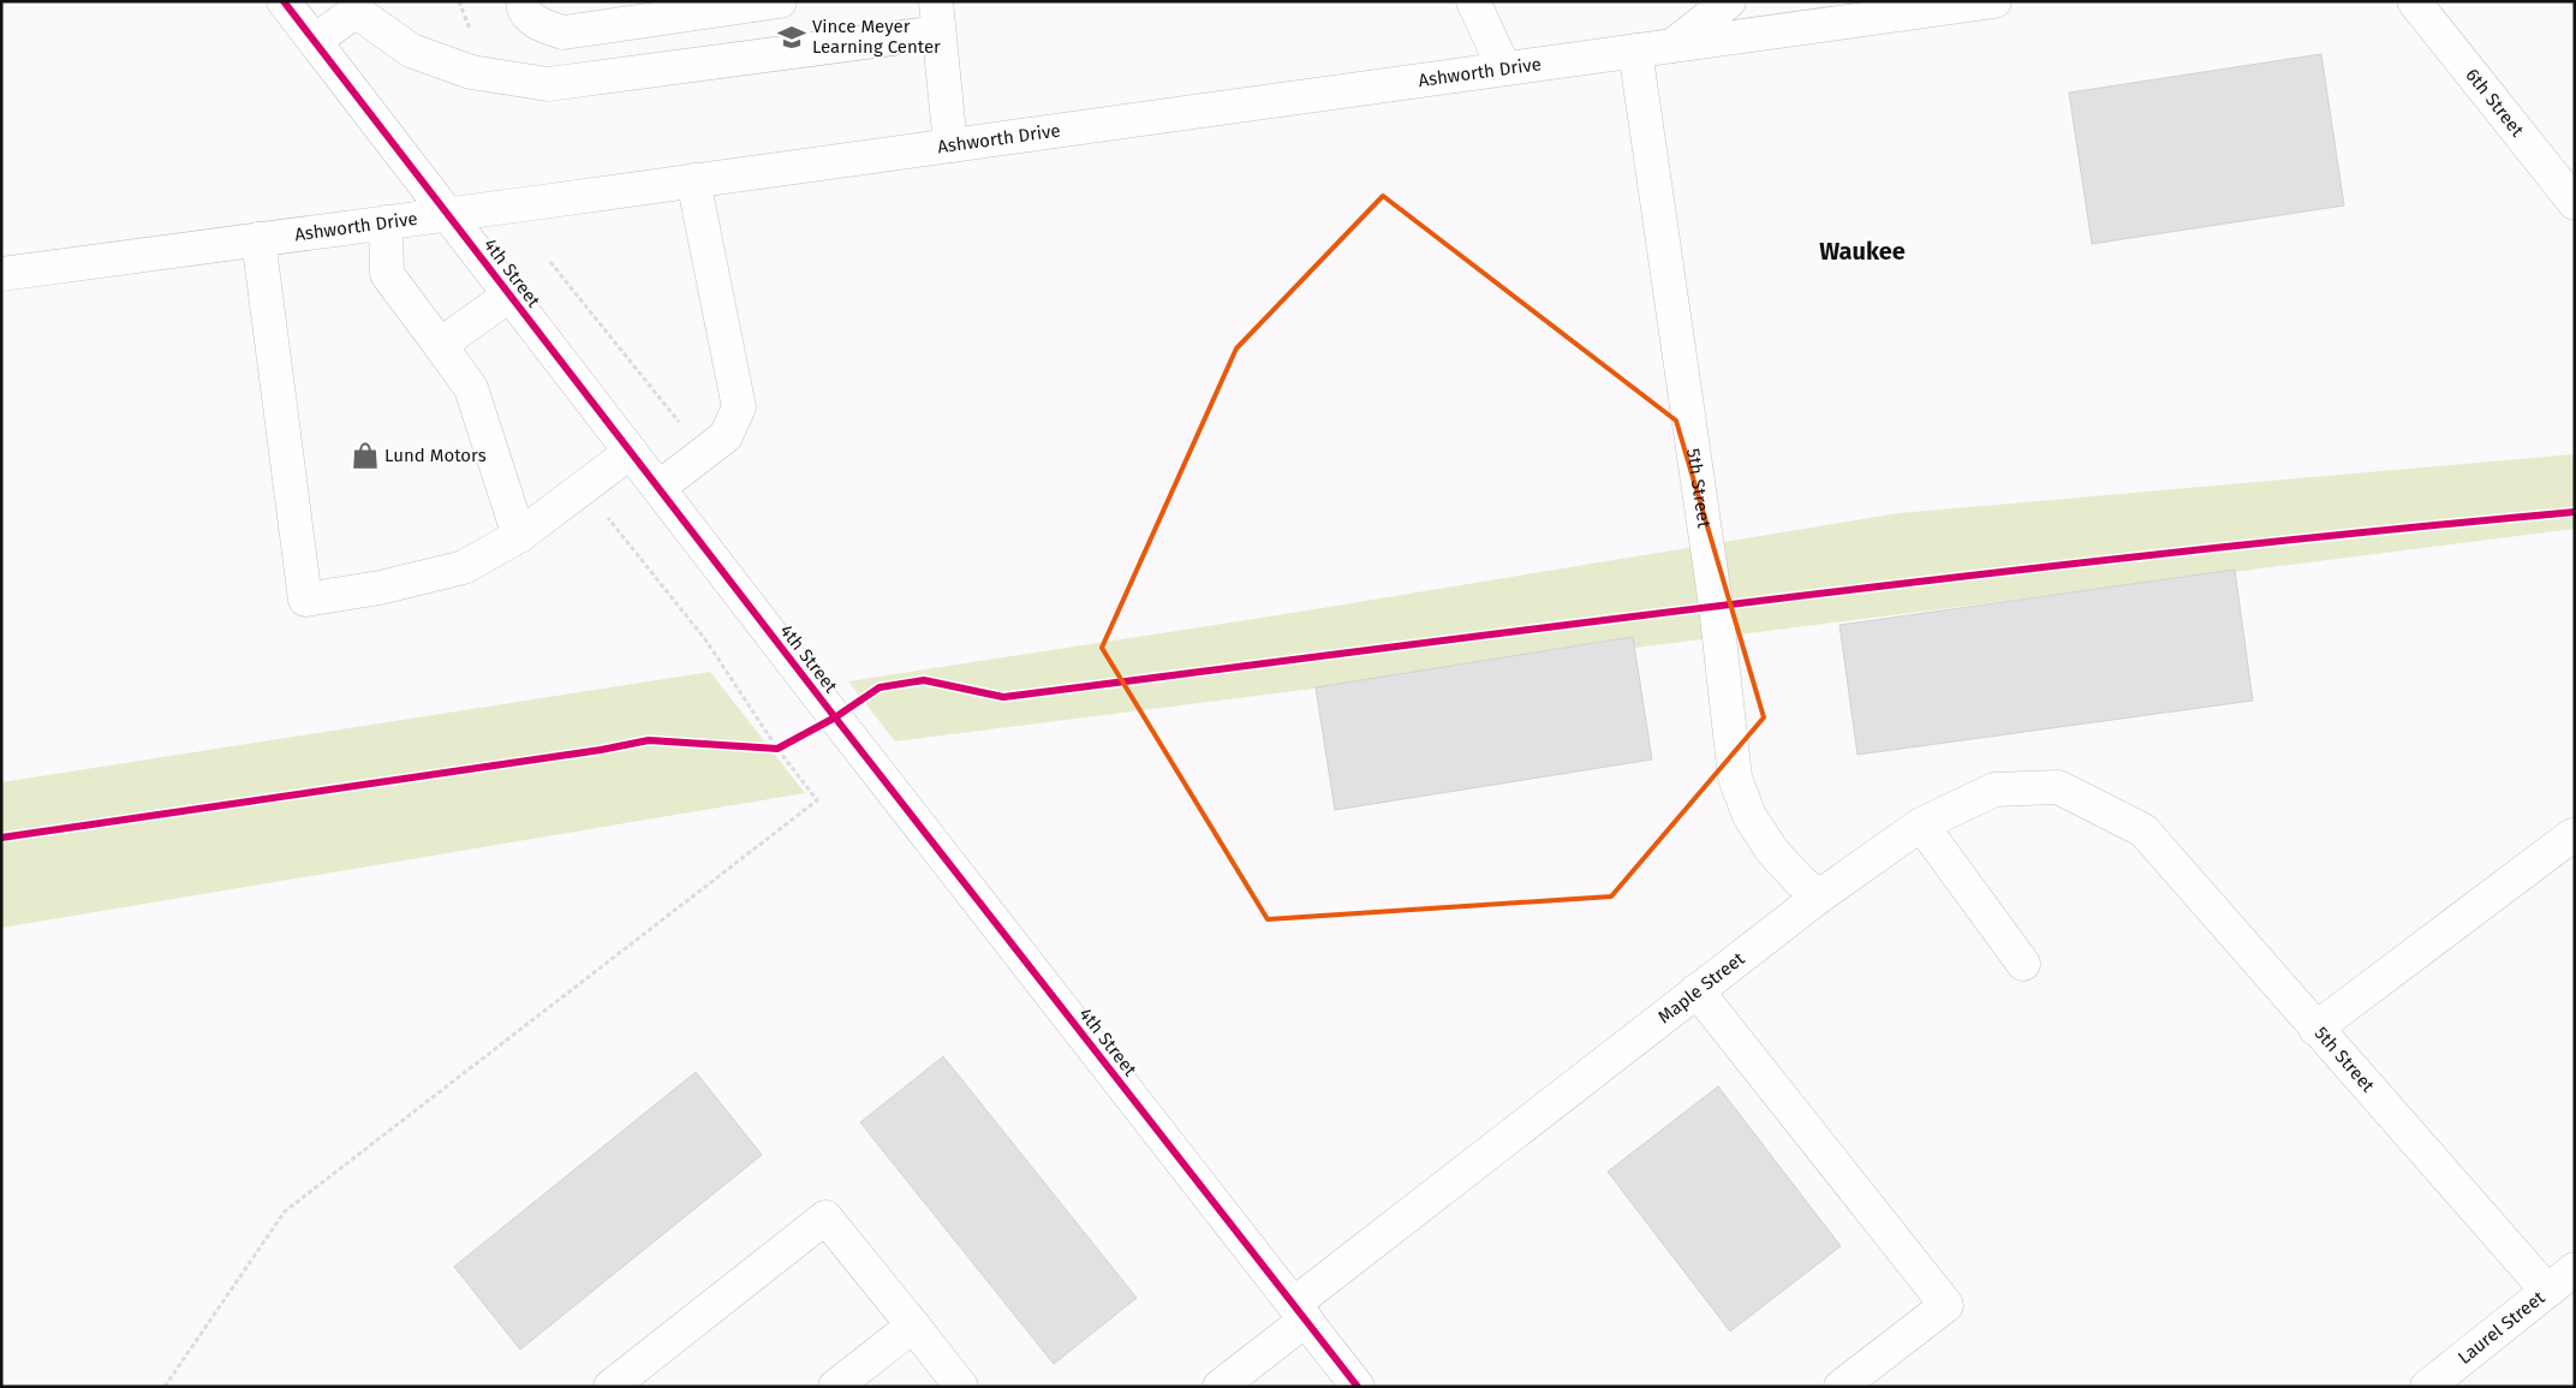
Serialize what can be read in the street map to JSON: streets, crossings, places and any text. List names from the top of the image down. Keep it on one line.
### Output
{"streets":{"street":["Ashworth Drive","6th Street","4th Street","5th Street","Maple Street","Laurel Street"]},"crossings":[["Ashworth Drive","4th Street"],["Ashworth Drive","5th Street"],["4th Street","Maple Street"],["5th Street","Maple Street"],["5th Street","Laurel Street"]],"districts":["Waukee"],"places":{"school or university":["Vince Meyer Learning Center"],"shop":["Lund Motors"]}}
